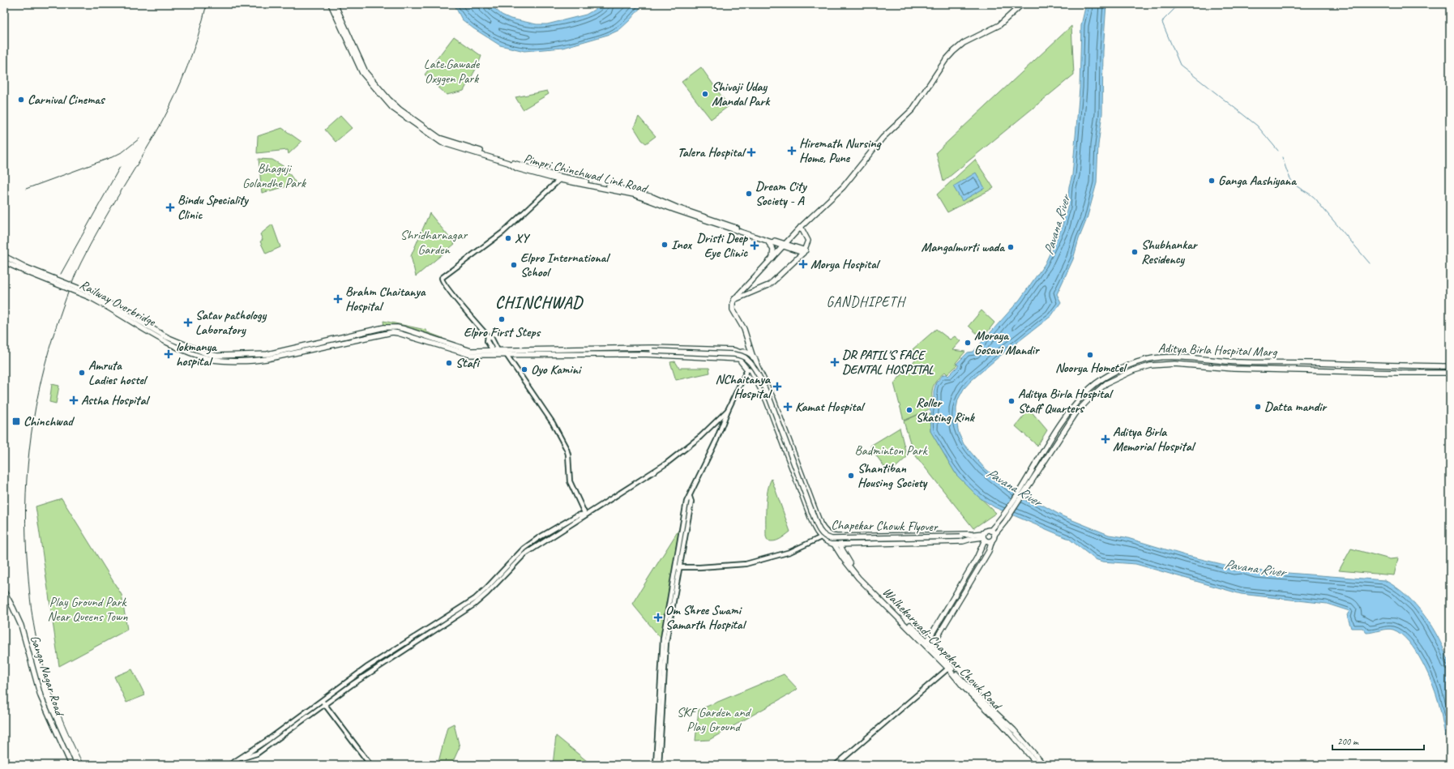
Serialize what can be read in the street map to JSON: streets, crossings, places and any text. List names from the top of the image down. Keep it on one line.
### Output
{"streets":{"main road":["Pimpri Chinchwad Link Road","Railway Overbridge","Aditya Birla Hospital Marg","Chapekar Chowk Flyover","Walhekarwadi-Chapekar Chowk Road","Ganga Nagar Road"]},"districts":["GANDHIPETH","CHINCHWAD"],"water":["Pavana River"],"parks":["Late.Gawade Oxygen Park","Bhaguji Golandhe Park","Shridharnagar Garden","Badminton Park","Play Ground Park Near Queens Town","SKF Garden and Play Ground"],"places":{"other":["Shivaji Uday Mandal Park","Carnival Cinemas","Ganga Aashiyana","Dream City Society - A","XY","Inox","Mangalmurti wada","Shubhankar Residency","Elpro International School","Elpro First Steps","Moraya Gosavi Mandir","Noorya Hometel","Stafi","Oyo Kamini","Amruta Ladies hostel","Aditya Birla Hospital Staff Quarters","Datta mandir","Roller Skating Rink","Shantiban Housing Society"],"health":["Hiremath Nursing Home, Pune","Talera Hospital","Bindu Speciality Clinic","Dristi Deep Eye Clinic","Morya Hospital","Brahm Chaitanya Hospital","Satav pathology Laboratory","lokmanya hospital","DR PATIL'S FACE DENTAL HOSPITAL","NChaitanya Hospital","Astha Hospital","Kamat Hospital","Aditya Birla Memorial Hospital","Om Shree Swami Samarth Hospital"],"transit":["Chinchwad"]},"scale_bar":"200 m"}
